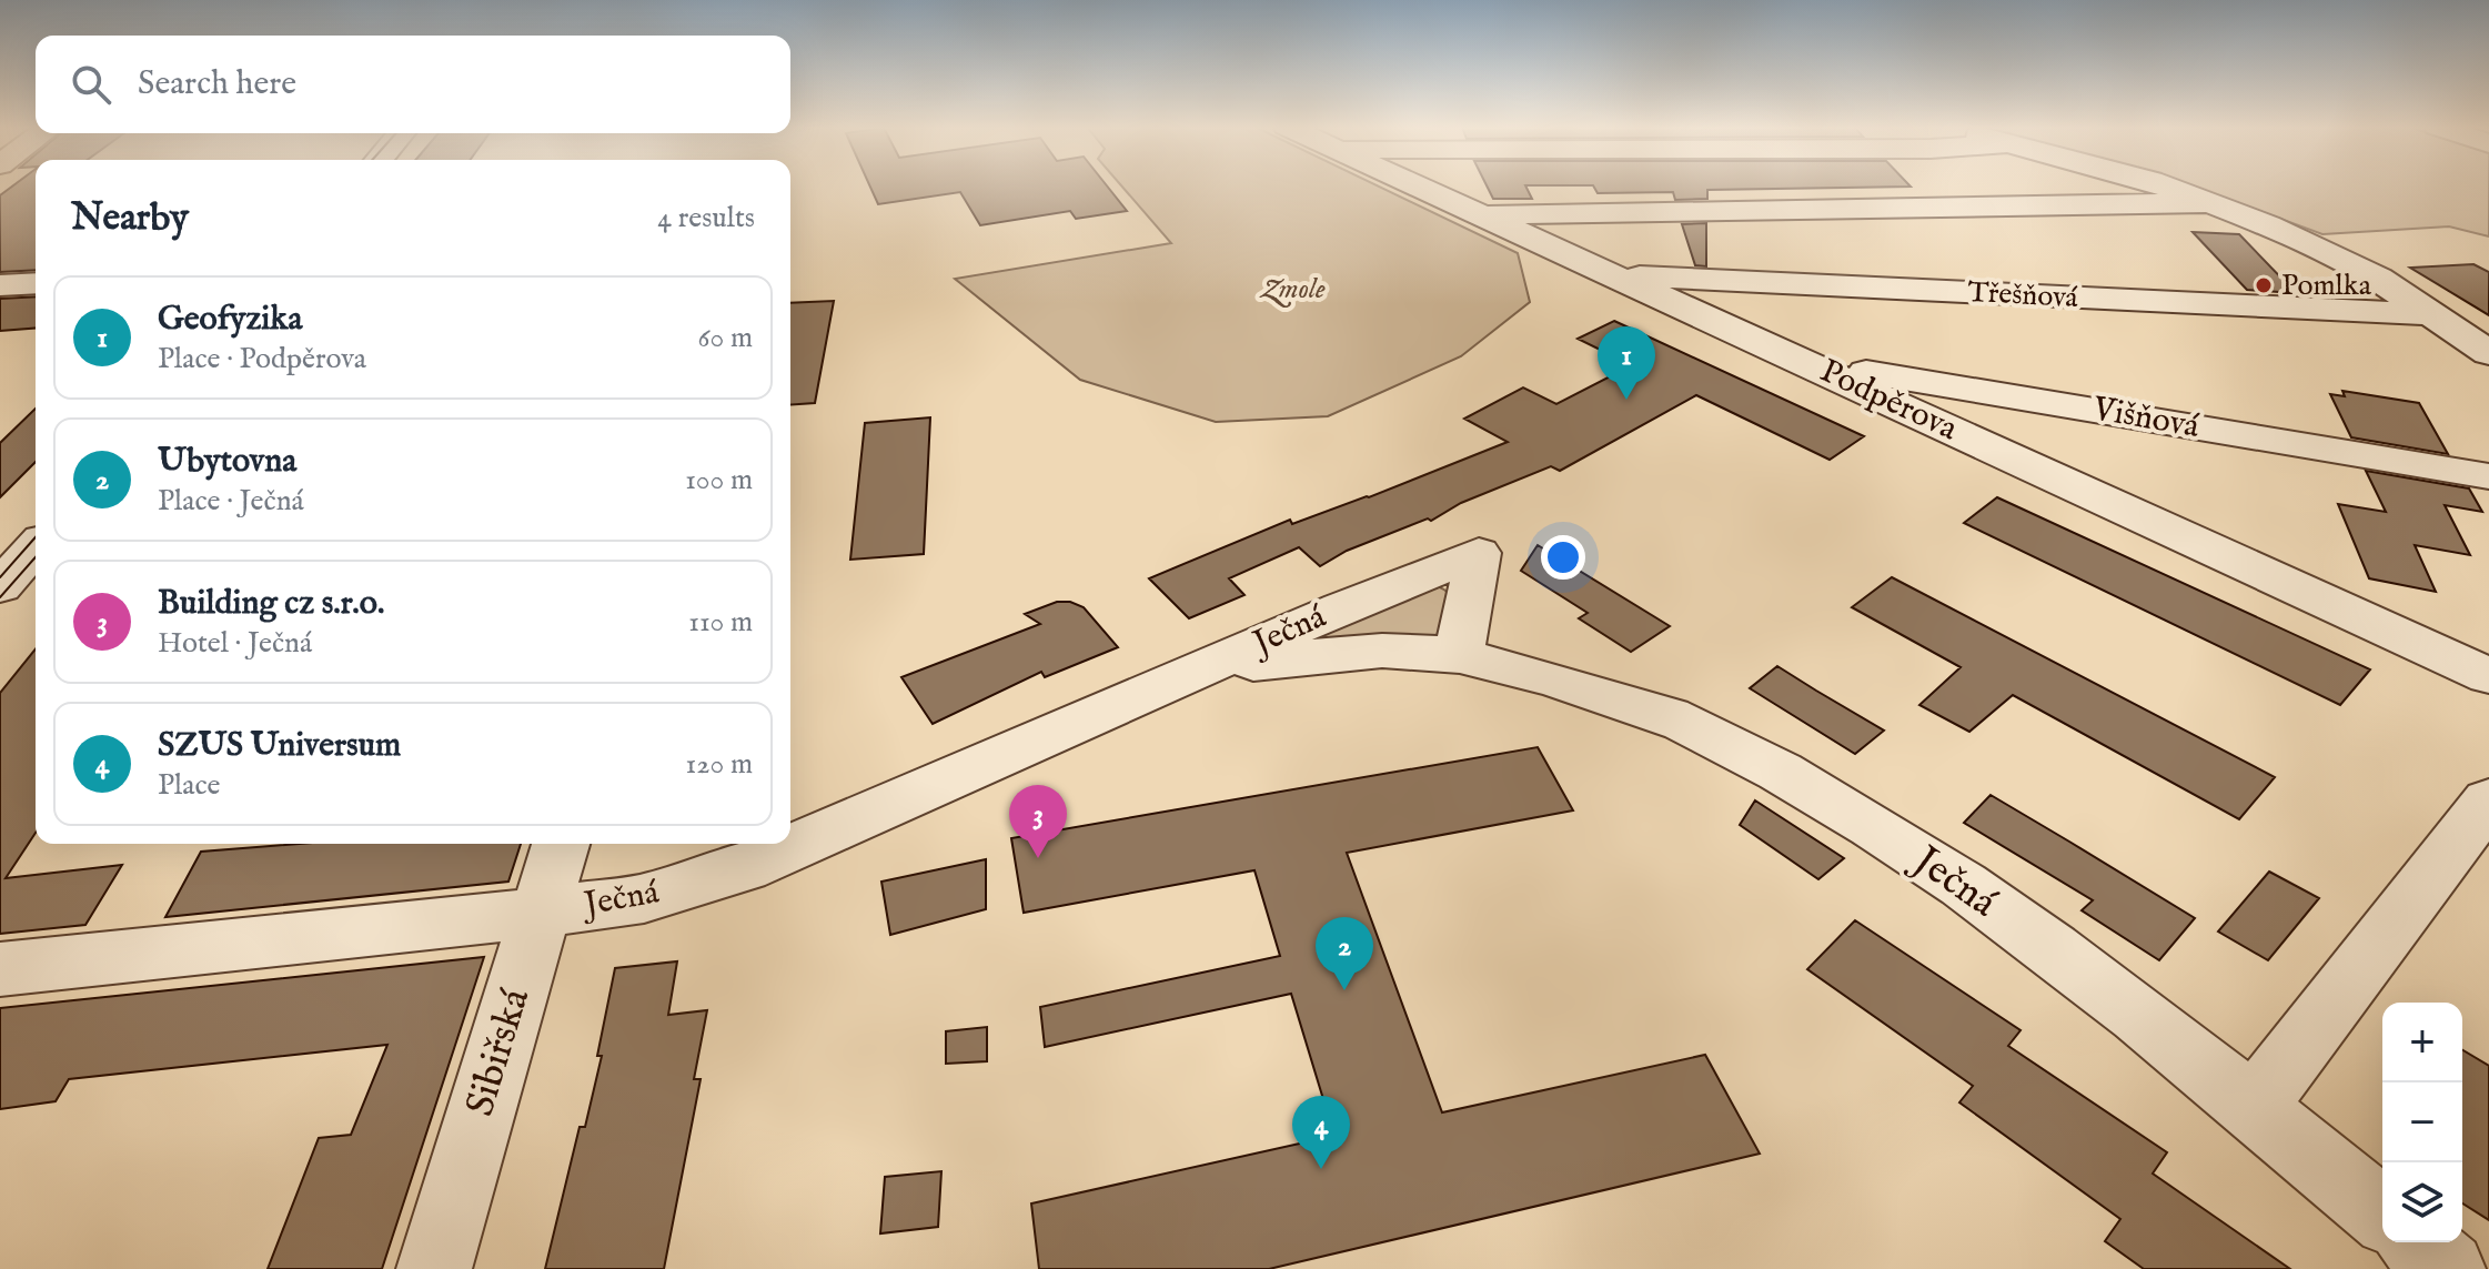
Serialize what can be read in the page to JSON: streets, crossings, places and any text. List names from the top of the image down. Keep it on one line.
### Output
{"streets":{"street":["Třešňová","Podpěrova","Višňová","Ječná","Sibiřská"]},"crossings":[["Třešňová","Podpěrova"],["Podpěrova","Višňová"],["Ječná","Sibiřská"]],"parks":["Zmole"],"places":["Pomlka"],"page":{"search":"Search here","heading":["Nearby","4 results"],"list":[{"mark":"1","name":"Geofyzika","note":"Place · Podpěrova","value":"60 m"},{"mark":"2","name":"Ubytovna","note":"Place · Ječná","value":"100 m"},{"mark":"3","name":"Building cz s.r.o.","note":"Hotel · Ječná","value":"110 m"},{"mark":"4","name":"SZUS Universum","note":"Place","value":"120 m"}],"pins":["1","3","2","4"],"map_buttons":["+","−"]}}
